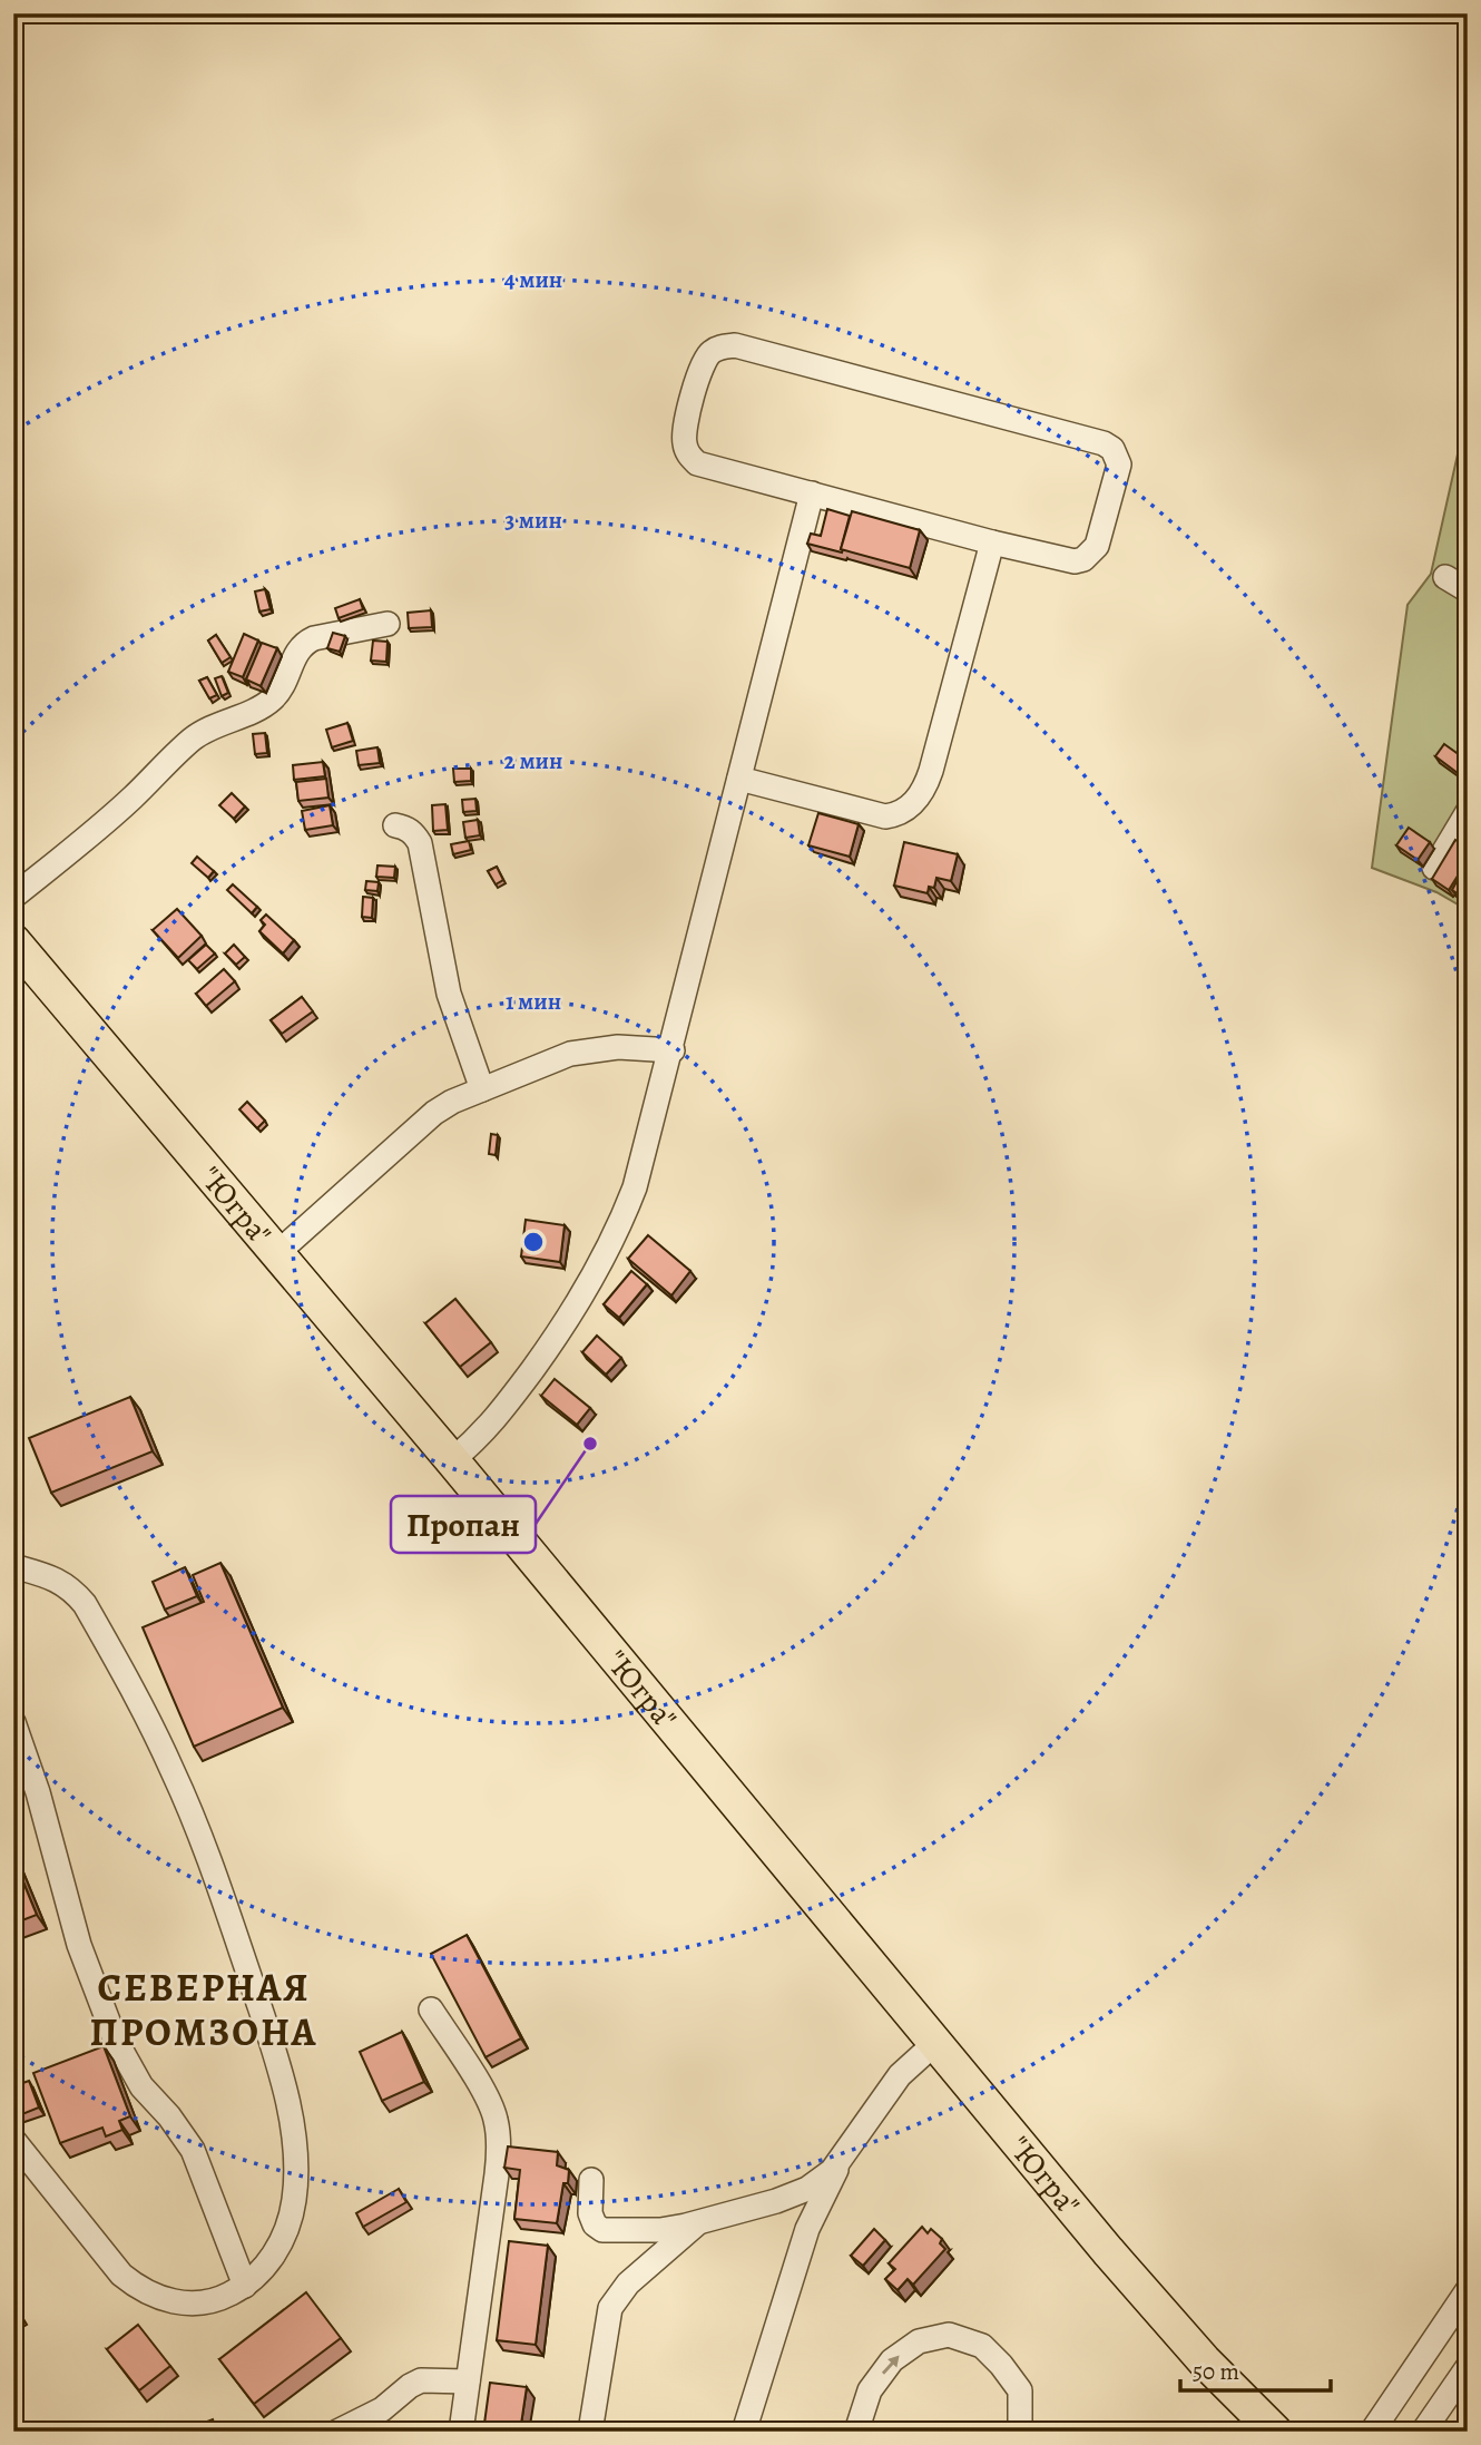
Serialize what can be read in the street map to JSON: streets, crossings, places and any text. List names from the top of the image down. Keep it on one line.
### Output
{"streets":{"highway":["\"Югра\""]},"districts":["СЕВЕРНАЯ ПРОМЗОНА"],"places":["Пропан"],"scale_bar":"50 m","rings":["4 мин","3 мин","2 мин","1 мин"]}
